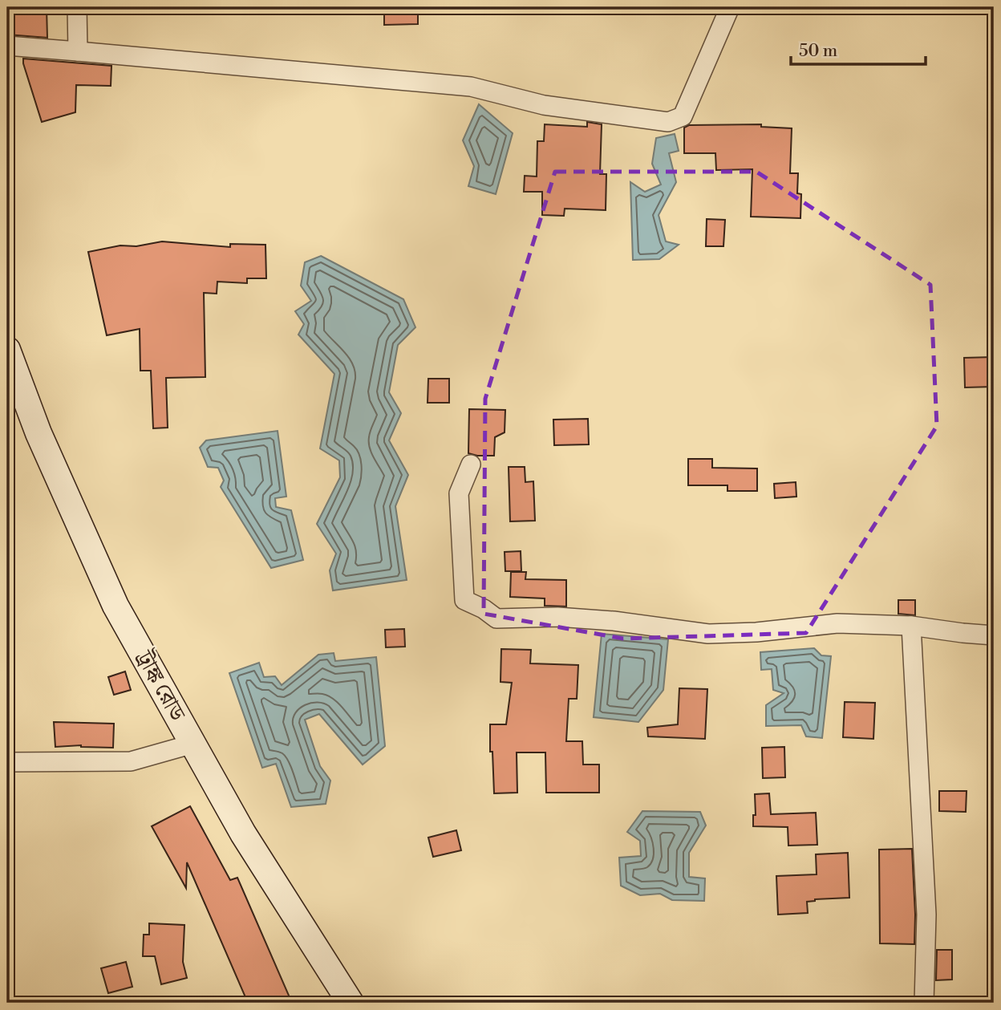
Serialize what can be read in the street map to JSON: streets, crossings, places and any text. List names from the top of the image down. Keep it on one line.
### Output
{"streets":{"main road":["ট্রাঙ্ক রোড"]},"scale_bar":"50 m"}
